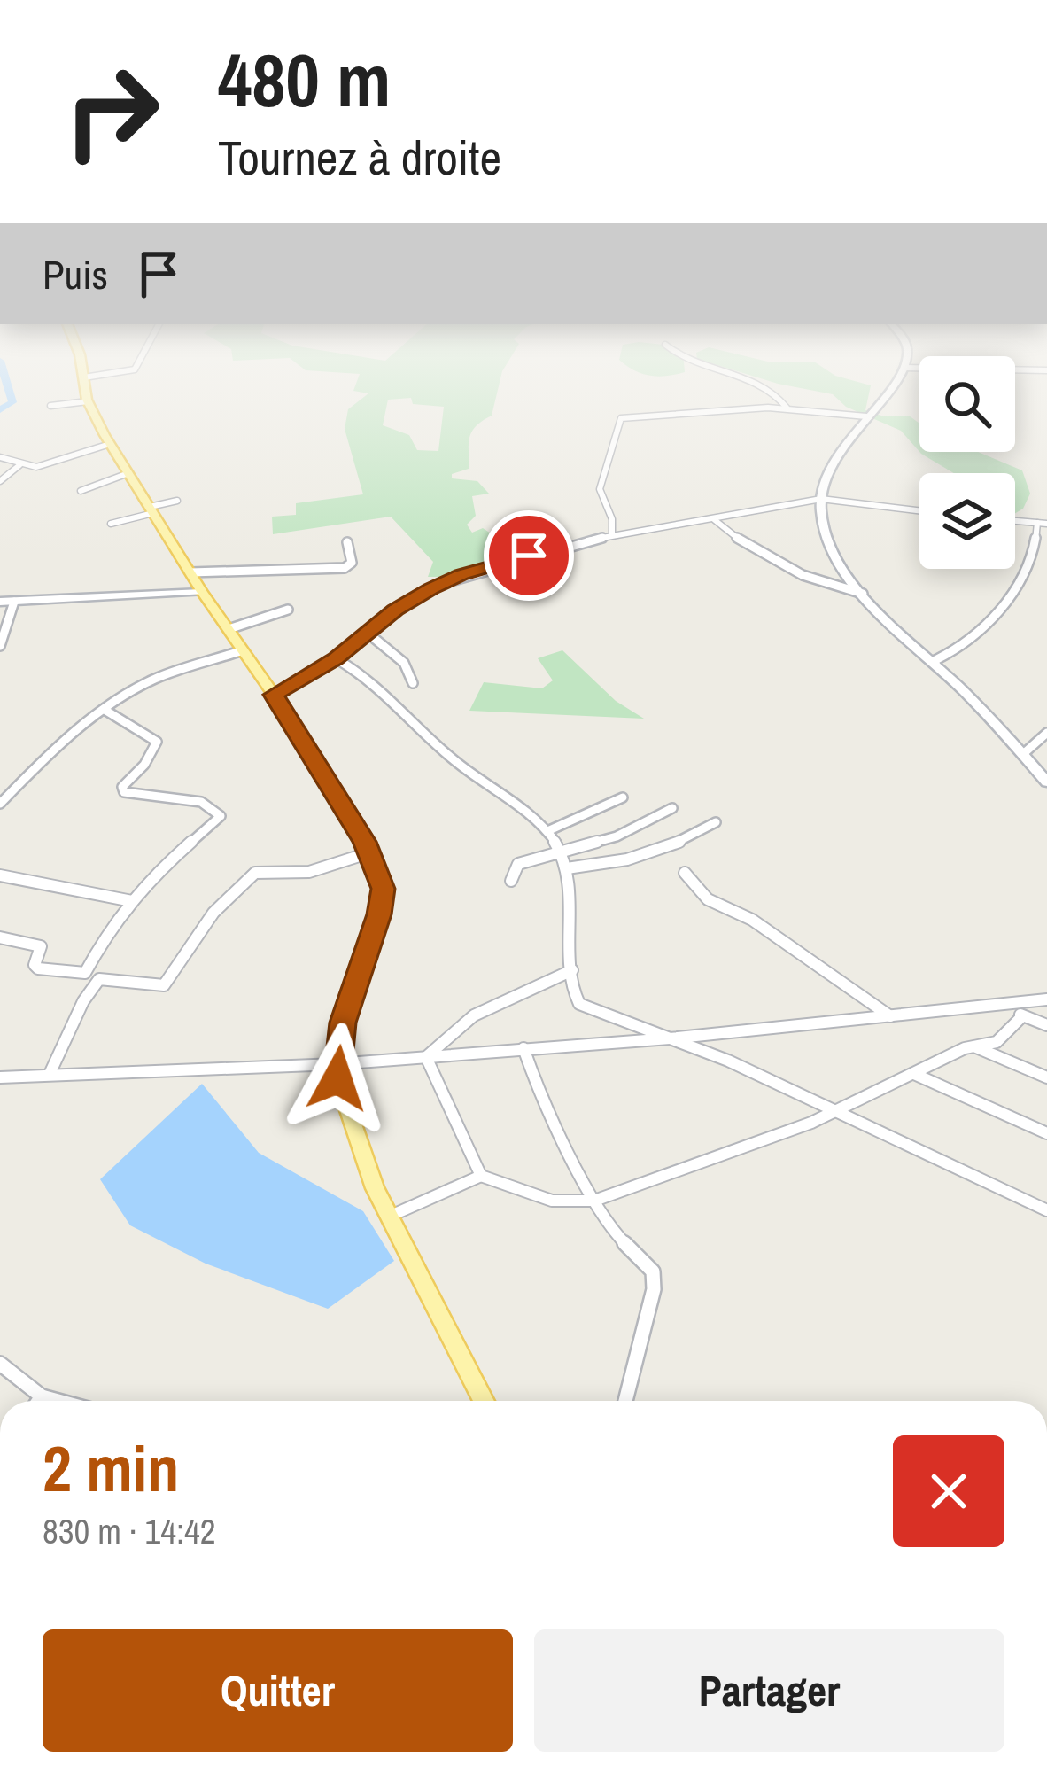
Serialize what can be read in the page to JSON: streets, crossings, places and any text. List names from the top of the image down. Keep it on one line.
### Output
{"page":{"turn":["480 m","Tournez à droite"],"then":"Puis","heading":["2 min","830 m · 14:42"],"buttons":["Quitter","Partager"]}}
